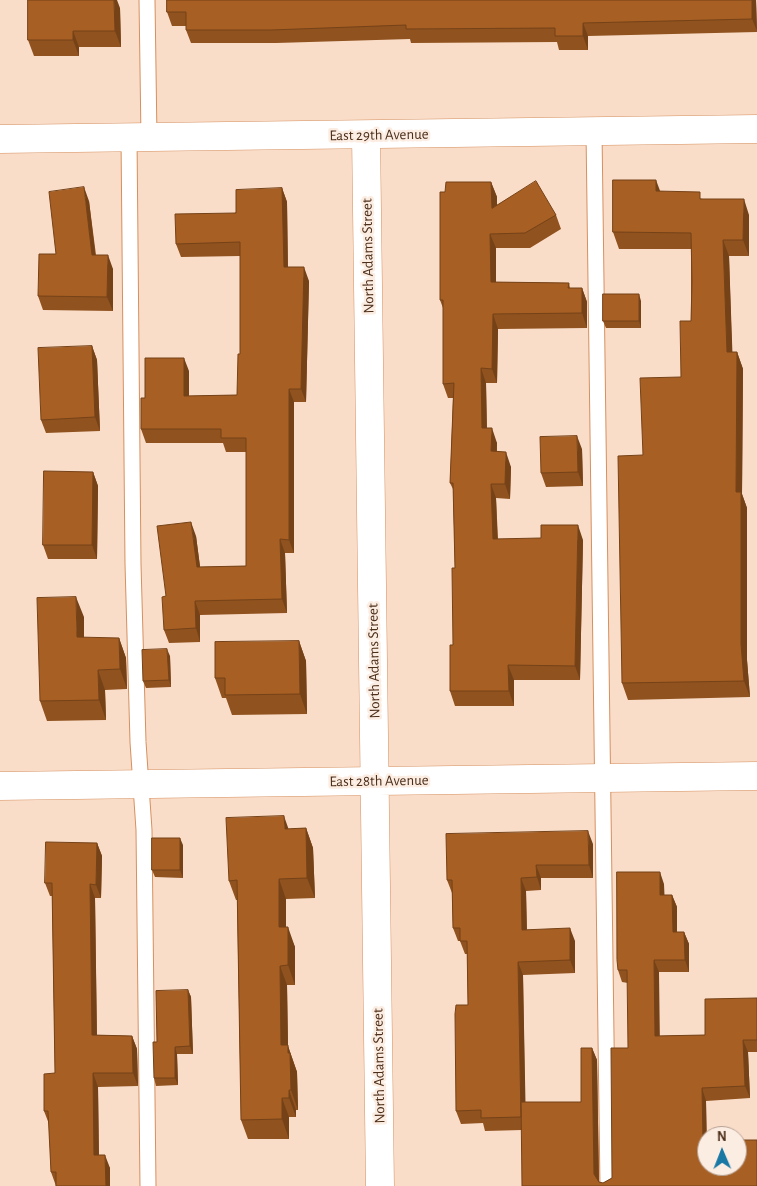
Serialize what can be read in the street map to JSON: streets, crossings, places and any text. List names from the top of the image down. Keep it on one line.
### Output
{"streets":{"street":["East 29th Avenue","North Adams Street","East 28th Avenue"]},"crossings":[["East 29th Avenue","North Adams Street"],["North Adams Street","East 28th Avenue"]],"north":"top"}
